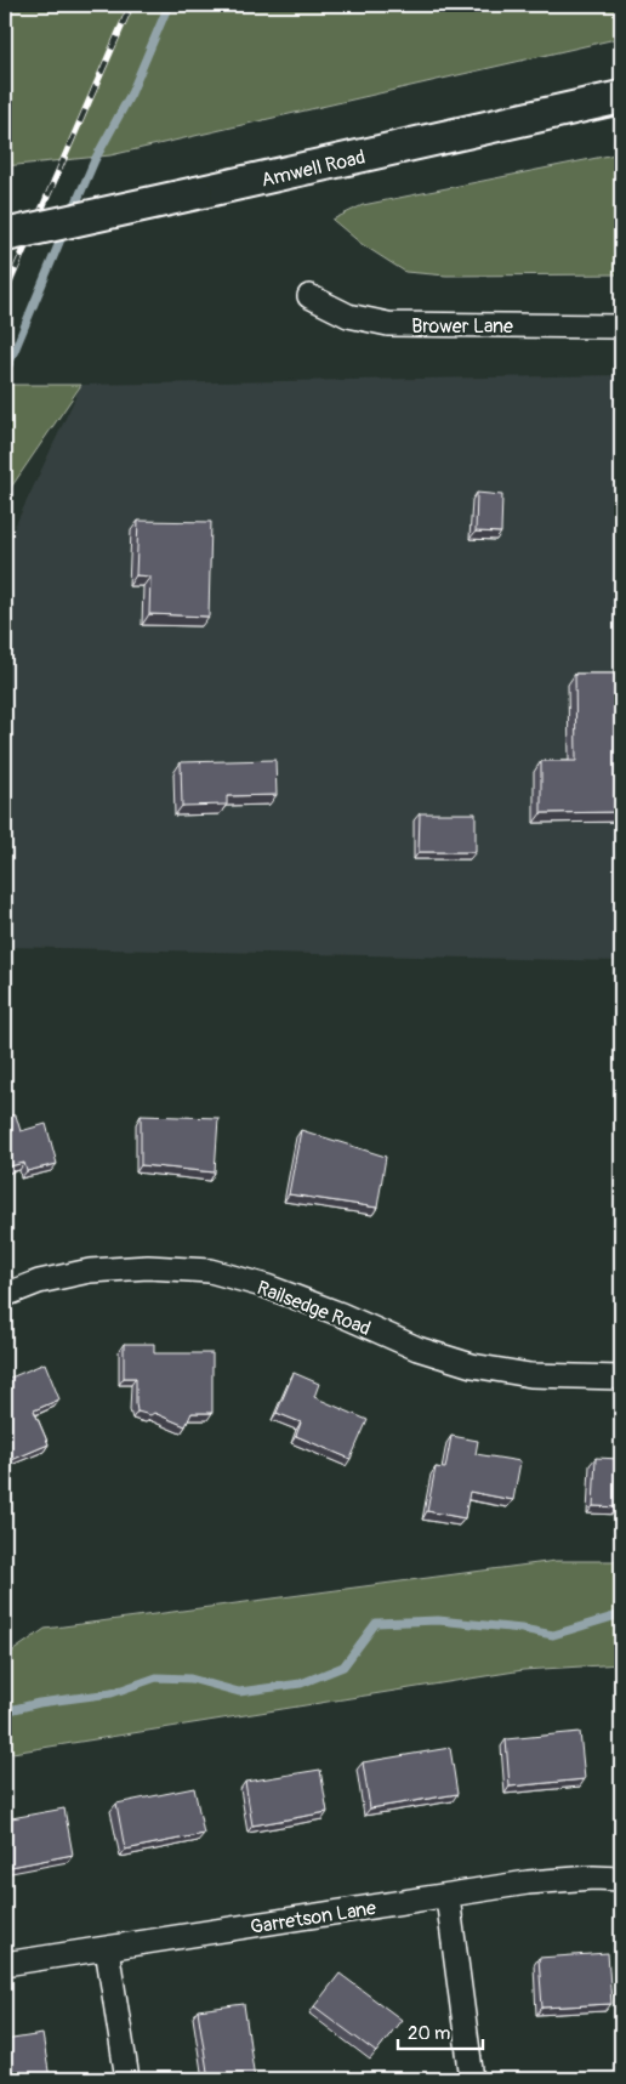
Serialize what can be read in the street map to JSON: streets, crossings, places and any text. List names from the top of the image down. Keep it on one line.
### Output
{"streets":{"main road":["Amwell Road"],"street":["Brower Lane","Railsedge Road","Garretson Lane"]},"scale_bar":"20 m"}
